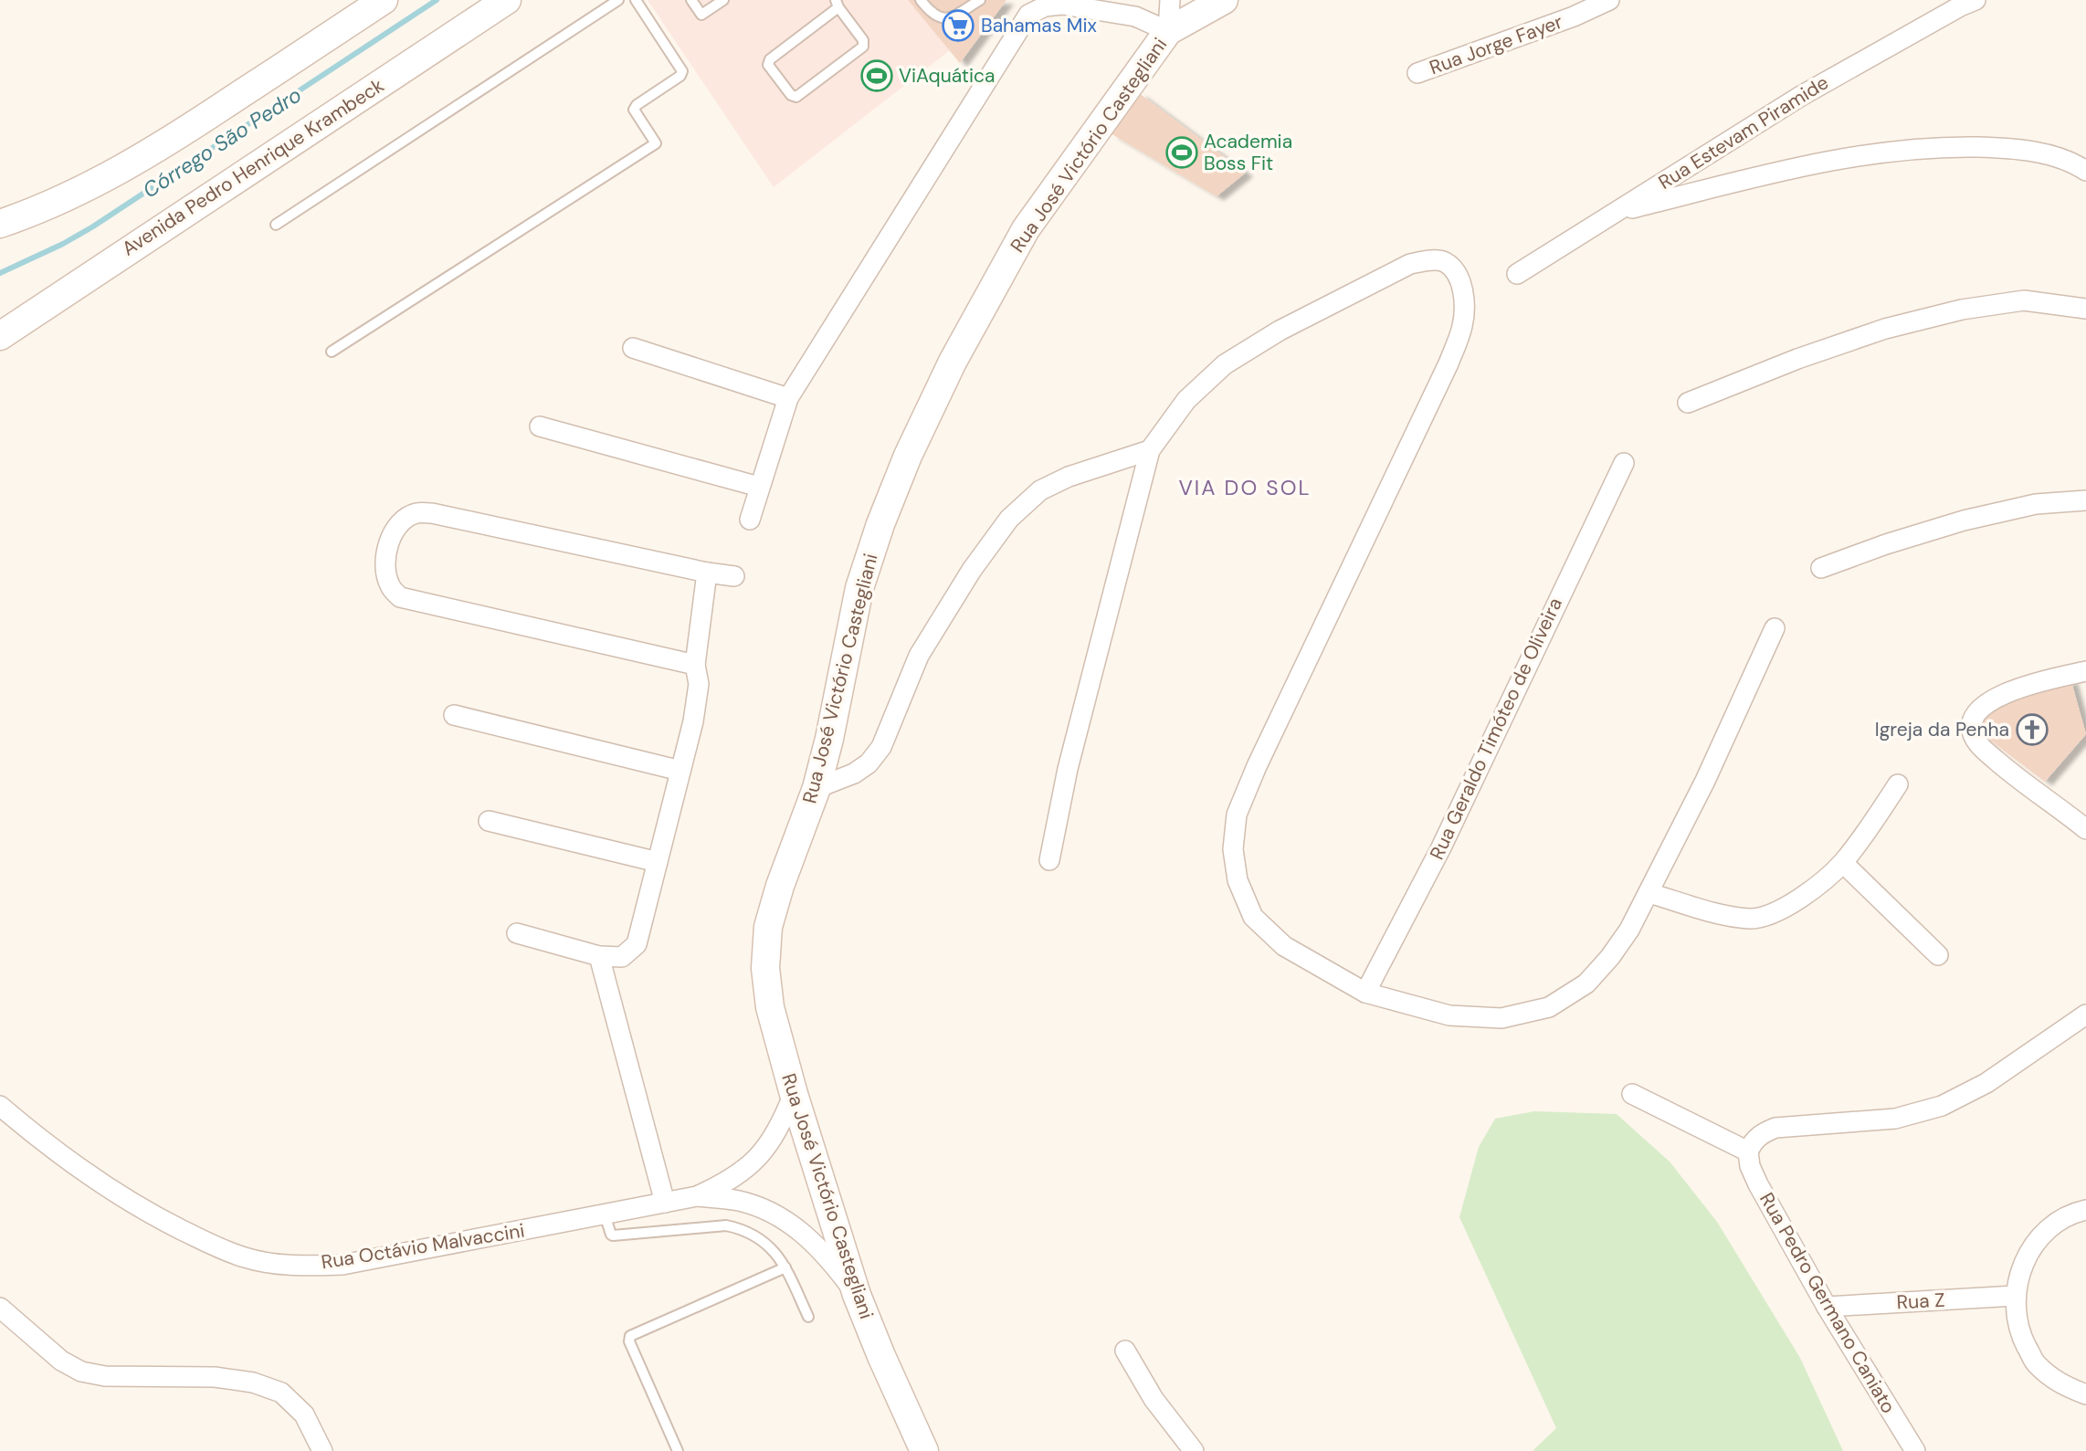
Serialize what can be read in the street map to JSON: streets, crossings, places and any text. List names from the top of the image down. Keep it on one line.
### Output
{"streets":{"street":["Rua Jorge Fayer","Rua Estevam Piramide","Rua José Victório Castegliani","Avenida Pedro Henrique Krambeck","Rua Geraldo Timóteo de Oliveira","Rua Octávio Malvaccini","Rua Z","Rua Pedro Germano Caniato"]},"crossings":[["Rua José Victório Castegliani","Rua Octávio Malvaccini"],["Rua Z","Rua Pedro Germano Caniato"]],"districts":["VIA DO SOL"],"water":["Córrego São Pedro"],"places":{"supermarket":["Bahamas Mix"],"sports":["ViAquática","Academia Boss Fit"],"church":["Igreja da Penha"]}}
